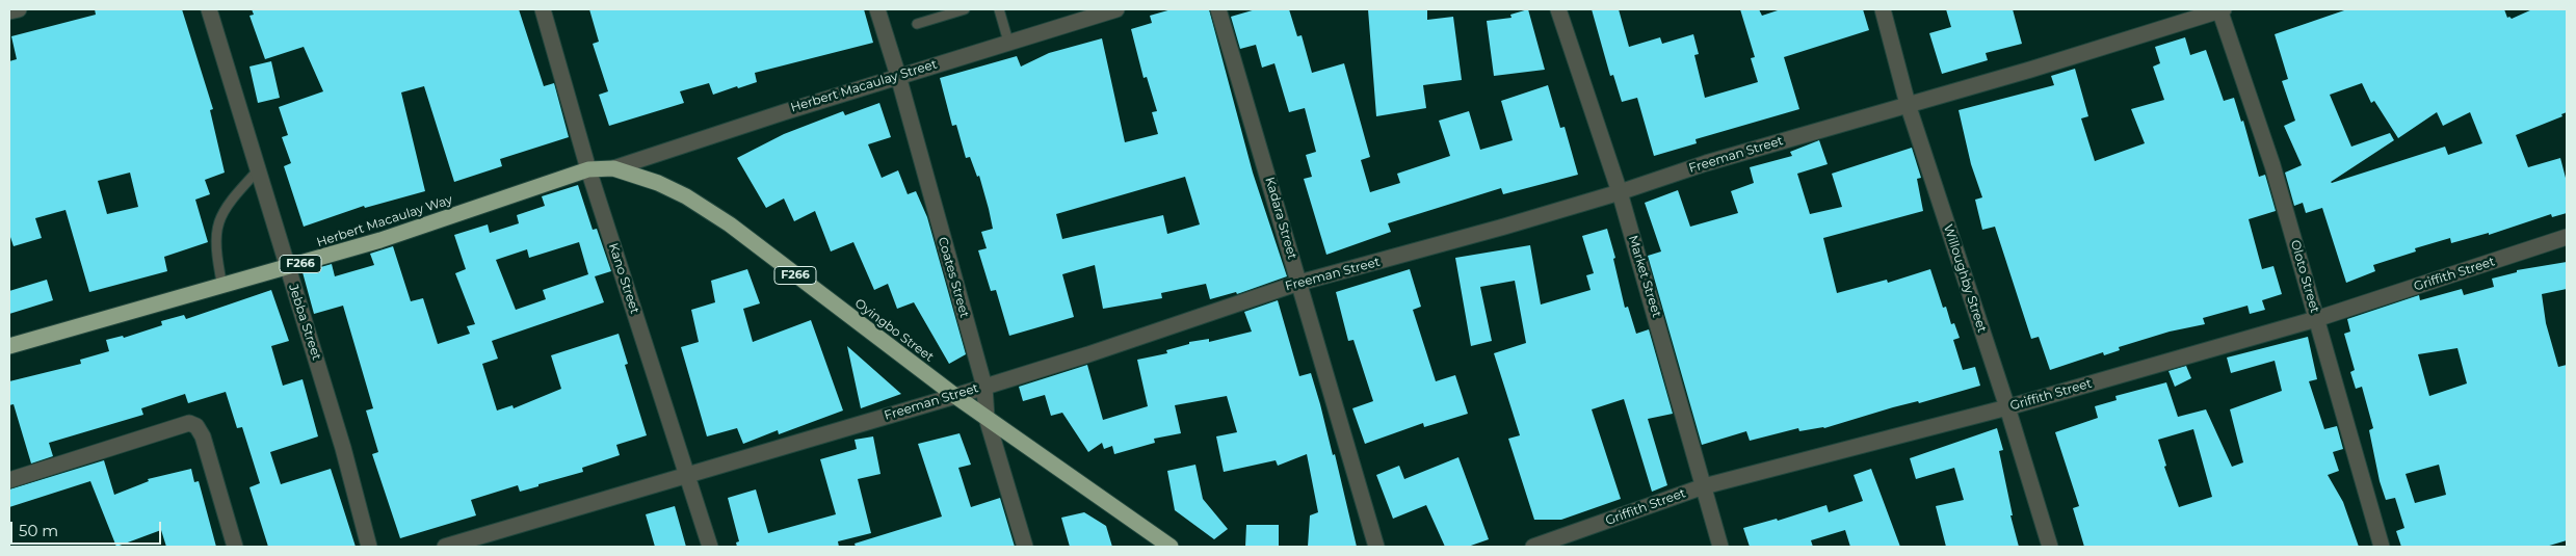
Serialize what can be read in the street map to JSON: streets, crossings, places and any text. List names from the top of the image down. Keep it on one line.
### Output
{"streets":{"highway":["Herbert Macaulay Way","F266","Oyingbo Street"],"street":["Herbert Macaulay Street","Freeman Street","Kadara Street","Griffith Street","Market Street","Oloto Street","Coates Street","Kano Street","Willoughby Street","Jebba Street"]},"crossings":[["Herbert Macaulay Street","Coates Street"],["Herbert Macaulay Street","Oyingbo Street"],["Freeman Street","Kadara Street"],["Freeman Street","Market Street"],["Freeman Street","Oloto Street"],["Freeman Street","Coates Street"],["Freeman Street","Kano Street"],["Freeman Street","Willoughby Street"],["Freeman Street","Oyingbo Street"],["Herbert Macaulay Way","Kano Street"],["Herbert Macaulay Way","Jebba Street"],["Herbert Macaulay Way","Oyingbo Street"],["Griffith Street","Market Street"],["Griffith Street","Oloto Street"],["Griffith Street","Willoughby Street"],["Coates Street","Oyingbo Street"],["Kano Street","Oyingbo Street"]],"scale_bar":"50 m"}
